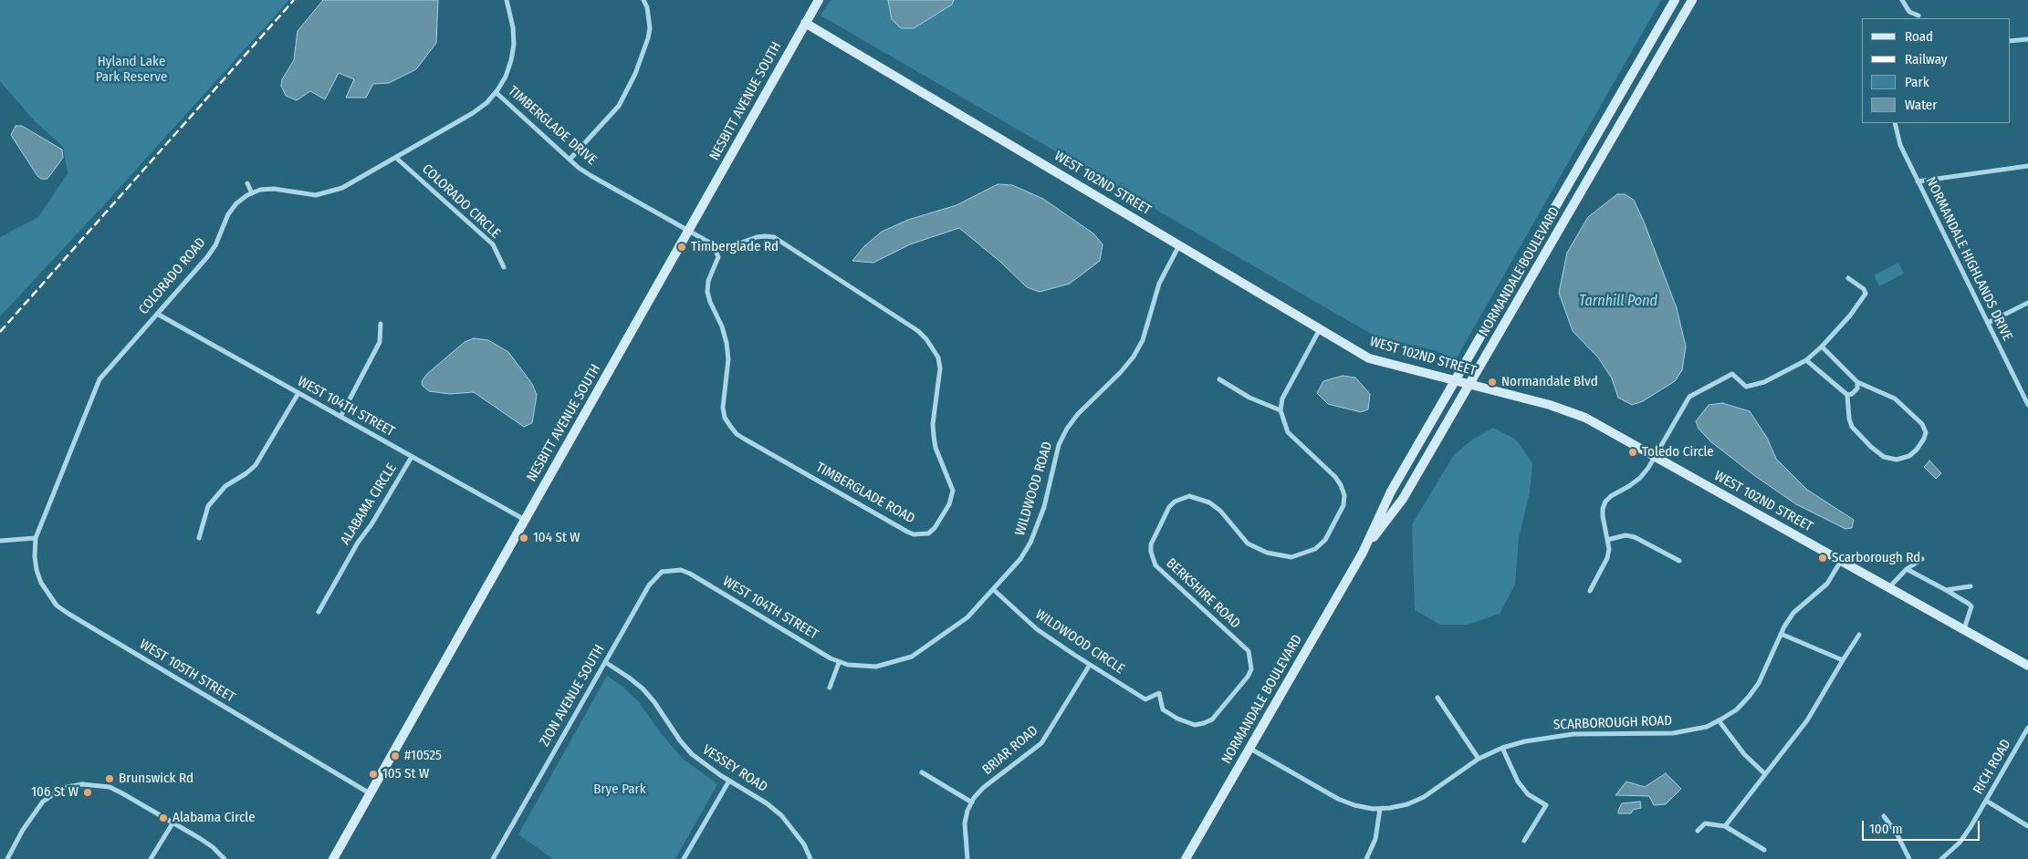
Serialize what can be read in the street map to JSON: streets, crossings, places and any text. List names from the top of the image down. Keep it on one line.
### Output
{"streets":{"street":["NESBITT AVENUE SOUTH","TIMBERGLADE DRIVE","WEST 102ND STREET","COLORADO CIRCLE","NORMANDALE HIGHLANDS DRIVE","NORMANDALE BOULEVARD","COLORADO ROAD","WEST 104TH STREET","WILDWOOD ROAD","TIMBERGLADE ROAD","ALABAMA CIRCLE","BERKSHIRE ROAD","WILDWOOD CIRCLE","WEST 105TH STREET","ZION AVENUE SOUTH","SCARBOROUGH ROAD","BRIAR ROAD","RICH ROAD","VESSEY ROAD"]},"crossings":[["NESBITT AVENUE SOUTH","TIMBERGLADE DRIVE"],["NESBITT AVENUE SOUTH","WEST 102ND STREET"],["NESBITT AVENUE SOUTH","WEST 104TH STREET"],["NESBITT AVENUE SOUTH","WEST 105TH STREET"],["TIMBERGLADE DRIVE","COLORADO ROAD"],["WEST 102ND STREET","NORMANDALE BOULEVARD"],["WEST 102ND STREET","WILDWOOD ROAD"],["WEST 102ND STREET","SCARBOROUGH ROAD"],["COLORADO CIRCLE","COLORADO ROAD"],["NORMANDALE BOULEVARD","SCARBOROUGH ROAD"],["COLORADO ROAD","WEST 104TH STREET"],["COLORADO ROAD","WEST 105TH STREET"],["WEST 104TH STREET","WILDWOOD ROAD"],["WEST 104TH STREET","ALABAMA CIRCLE"],["WEST 104TH STREET","ZION AVENUE SOUTH"],["WILDWOOD ROAD","WILDWOOD CIRCLE"],["BERKSHIRE ROAD","WILDWOOD CIRCLE"],["WILDWOOD CIRCLE","BRIAR ROAD"],["ZION AVENUE SOUTH","VESSEY ROAD"]],"water":["Tarnhill Pond"],"parks":["Hyland Lake Park Reserve","Brye Park"],"places":["Timberglade Rd","Normandale Blvd","Toledo Circle","104 St W","Scarborough Rd","#10525","105 St W","Brunswick Rd","106 St W","Alabama Circle"],"legend":["Road","Railway","Park","Water"],"scale_bar":"100 m"}
